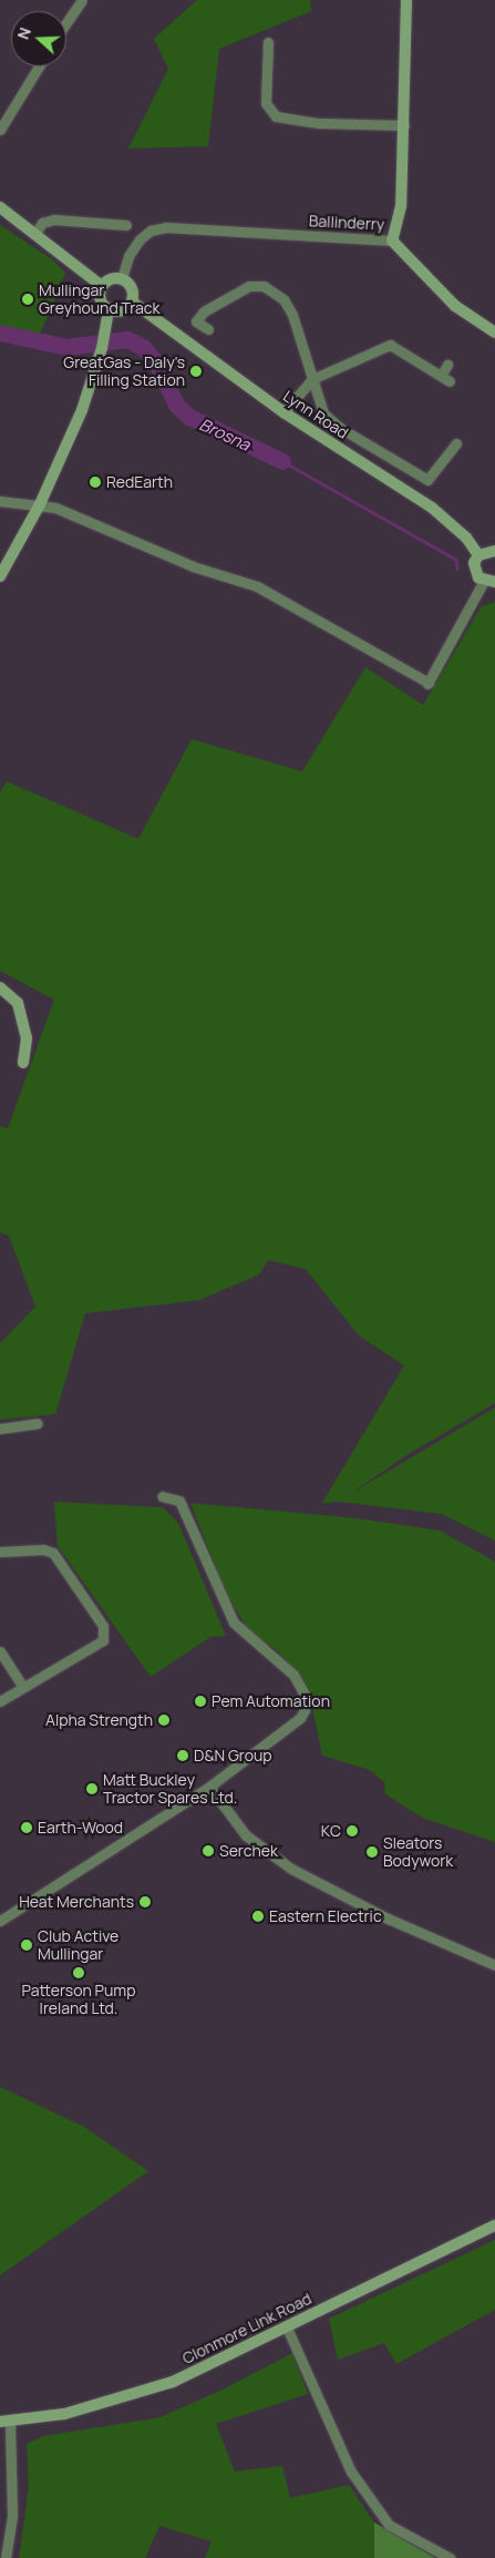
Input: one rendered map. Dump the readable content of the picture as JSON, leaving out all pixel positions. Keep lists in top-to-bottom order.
{
  "streets": {
    "street": ["Ballinderry", "Lynn Road", "Clonmore Link Road"]
  },
  "crossings": [
    ["Ballinderry", "Lynn Road"]
  ],
  "water": ["Brosna"],
  "places": [
    "Mullingar Greyhound Track",
    "GreatGas - Daly's Filling Station",
    "RedEarth",
    "Pem Automation",
    "Alpha Strength",
    "D&N Group",
    "Matt Buckley Tractor Spares Ltd.",
    "Earth-Wood",
    "KC",
    "Serchek",
    "Sleators Bodywork",
    "Heat Merchants",
    "Eastern Electric",
    "Club Active Mullingar",
    "Patterson Pump Ireland Ltd."
  ],
  "north": "left"
}
